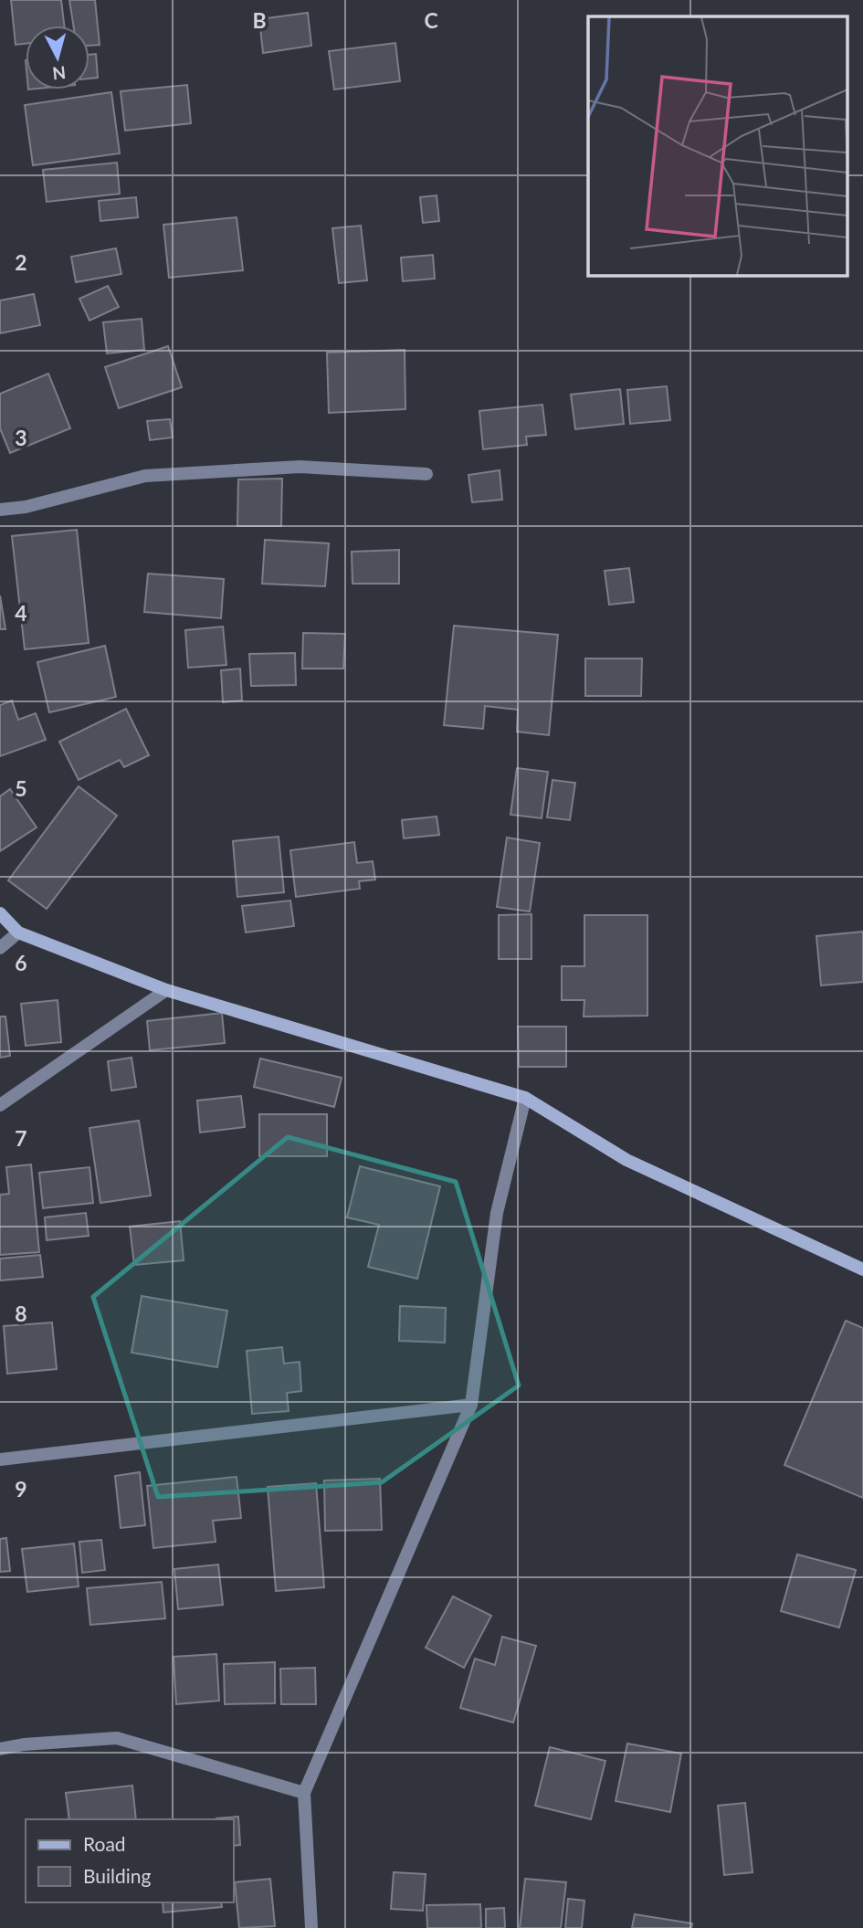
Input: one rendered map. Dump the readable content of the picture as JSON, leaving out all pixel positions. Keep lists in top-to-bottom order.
{
  "legend": ["Road", "Building"],
  "north": "bottom",
  "grid": {
    "columns": ["B", "C"],
    "rows": [
      "2",
      "3",
      "4",
      "5",
      "6",
      "7",
      "8",
      "9"
    ]
  }
}
